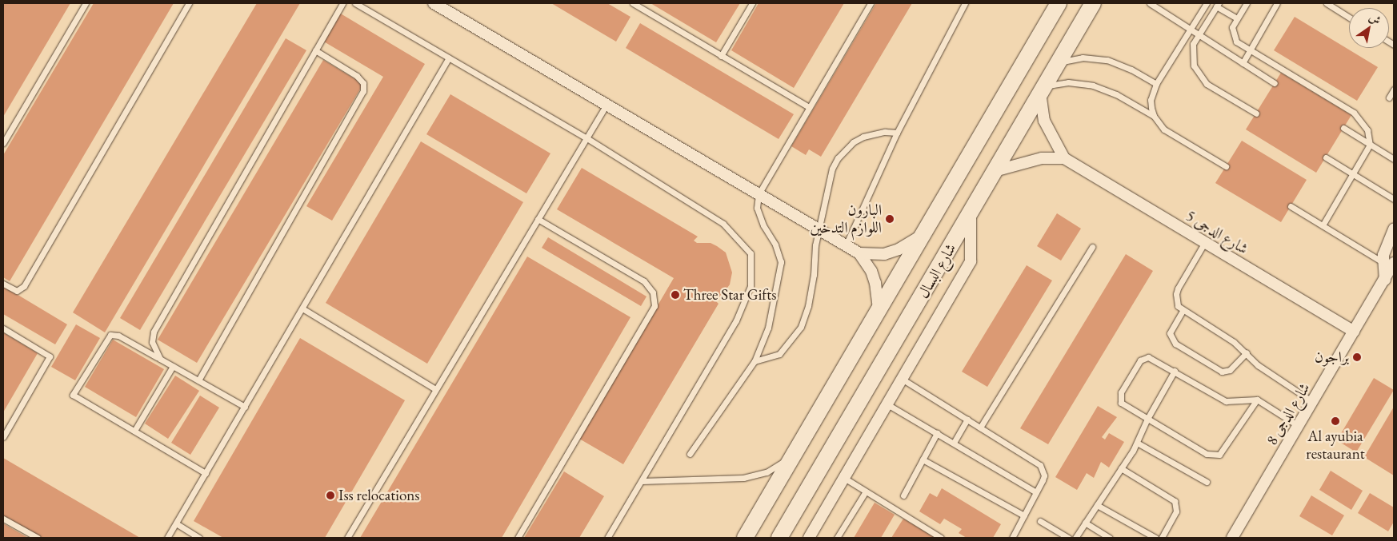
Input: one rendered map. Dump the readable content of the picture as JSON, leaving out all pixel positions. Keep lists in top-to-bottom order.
{
  "streets": {
    "street": ["شارع الدجى 5", "شارع البسال", "شارع الدجى 8"]
  },
  "crossings": [
    ["شارع الدجى 5", "شارع الدجى 8"]
  ],
  "places": [
    "البارون اللوازم التدخين",
    "Three Star Gifts",
    "براجون",
    "Al ayubia restaurant",
    "Iss relocations"
  ],
  "north": "top right"
}
